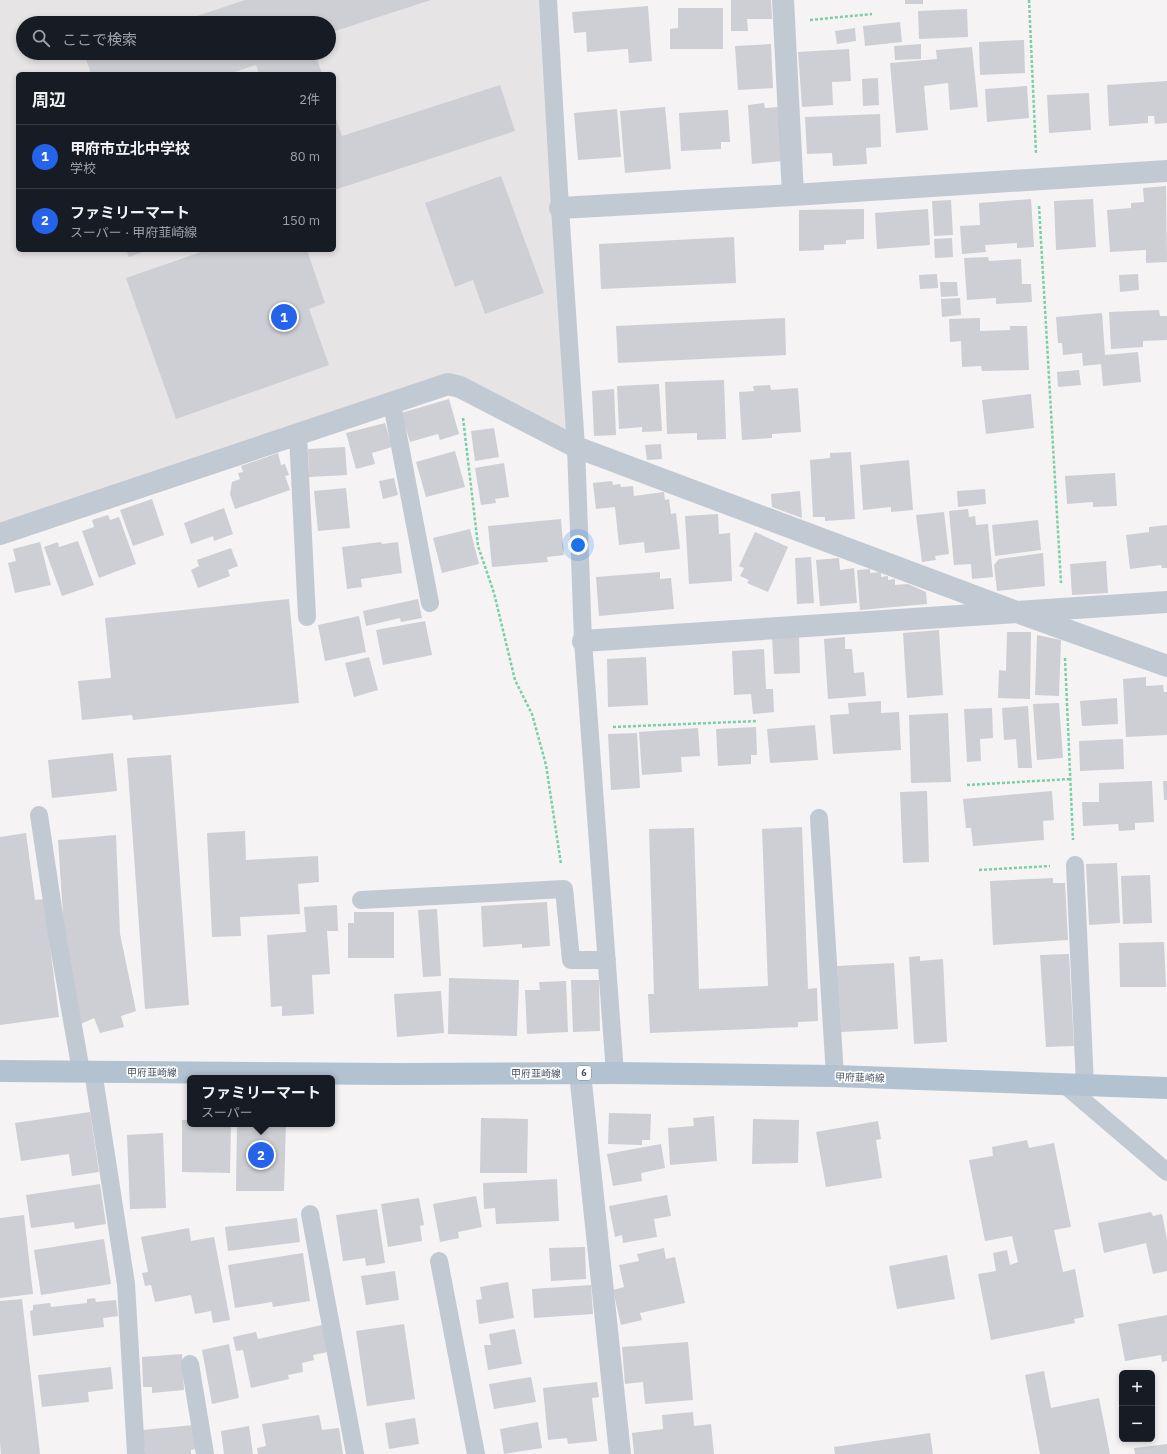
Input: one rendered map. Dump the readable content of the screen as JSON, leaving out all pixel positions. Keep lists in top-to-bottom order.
{
  "streets": {
    "main road": ["甲府韮崎線", "6"]
  },
  "page": {
    "search": "ここで検索",
    "heading": ["周辺", "2件"],
    "list": [
      {
        "mark": "1",
        "name": "甲府市立北中学校",
        "note": "学校",
        "value": "80 m"
      },
      {
        "mark": "2",
        "name": "ファミリーマート",
        "note": "スーパー · 甲府韮崎線",
        "value": "150 m"
      }
    ],
    "pins": ["1", "2"],
    "popup": ["ファミリーマート", "スーパー"],
    "map_buttons": ["+", "−"]
  }
}
